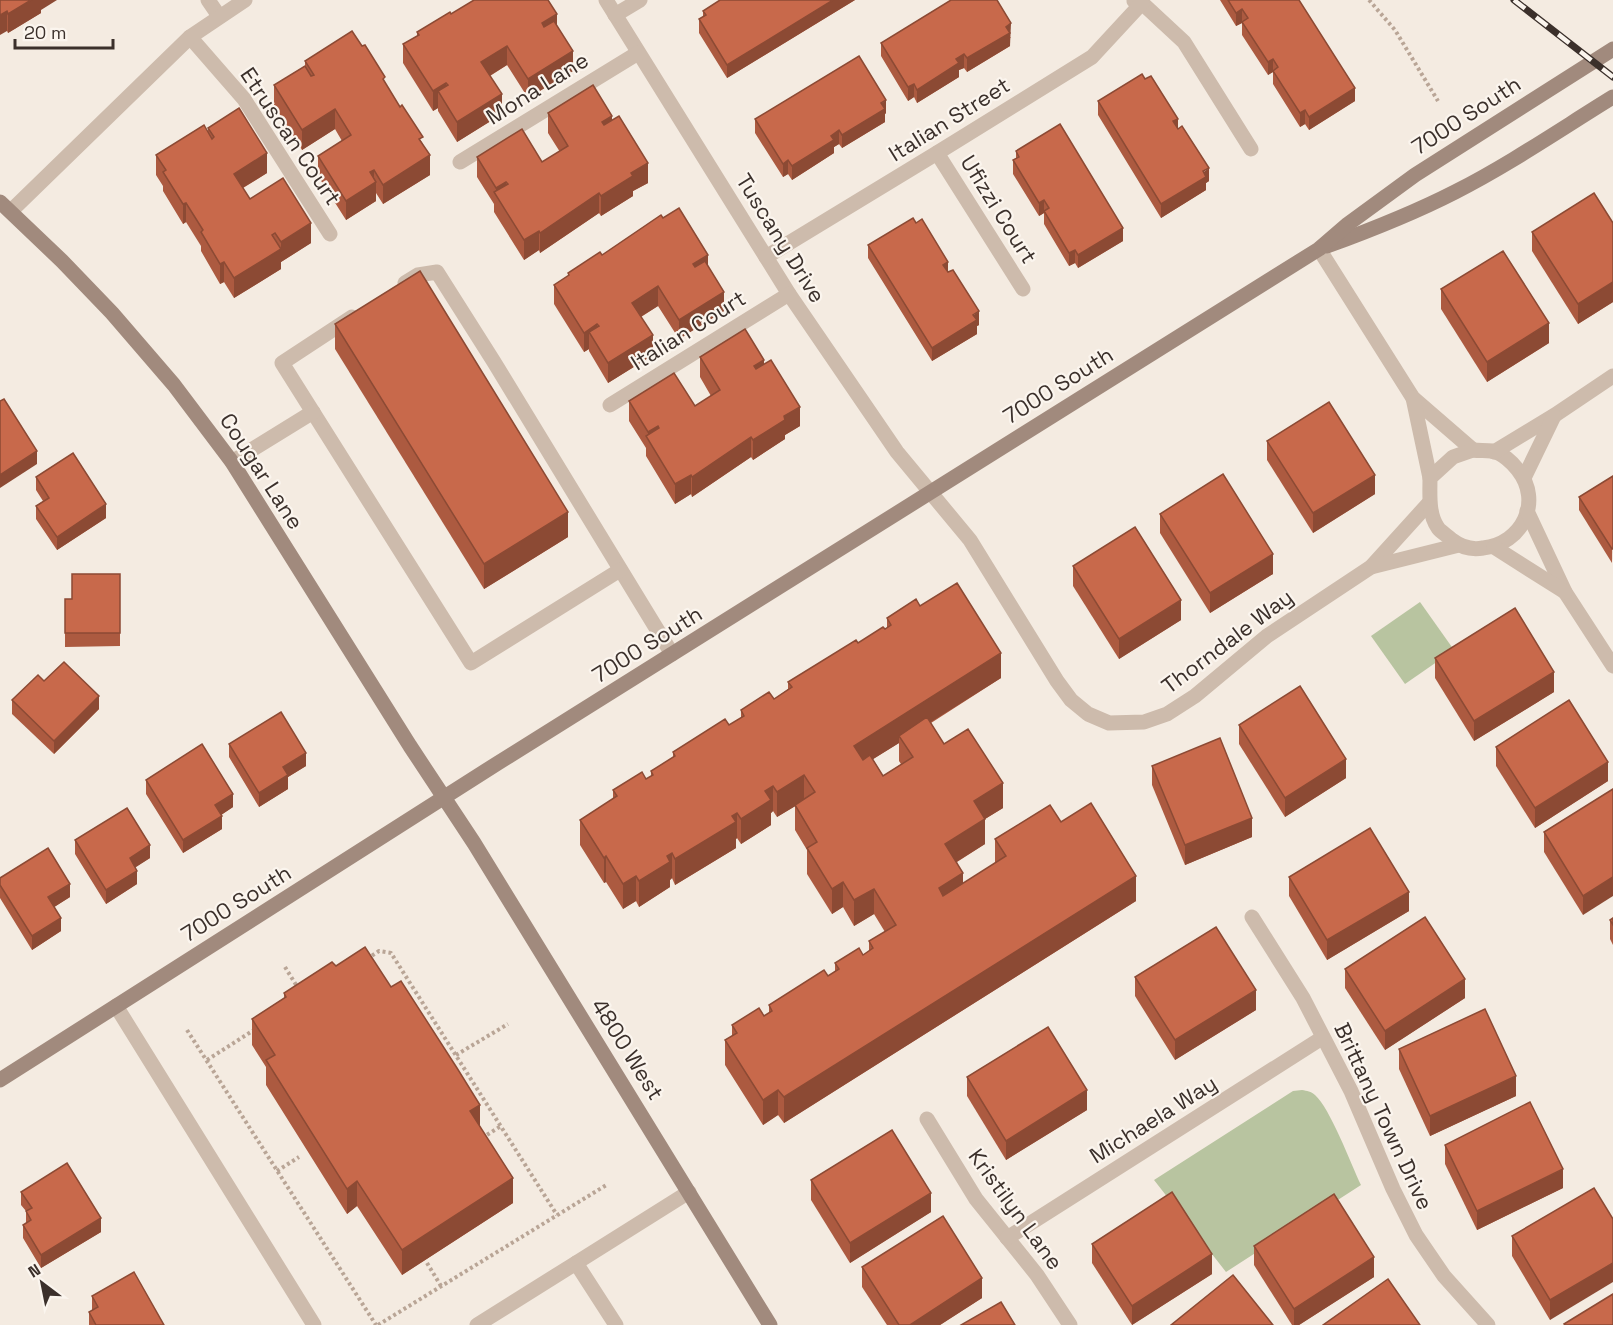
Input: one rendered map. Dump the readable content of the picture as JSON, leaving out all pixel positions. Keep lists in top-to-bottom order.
{
  "streets": {
    "street": [
      "Mona Lane",
      "7000 South",
      "Italian Street",
      "Etruscan Court",
      "Ufizzi Court",
      "Tuscany Drive",
      "Italian Court",
      "Cougar Lane",
      "Thorndale Way",
      "4800 West",
      "Brittany Town Drive",
      "Michaela Way",
      "Kristilyn Lane"
    ]
  },
  "crossings": [
    ["Mona Lane", "Tuscany Drive"],
    ["7000 South", "Tuscany Drive"],
    ["7000 South", "Cougar Lane"],
    ["7000 South", "Thorndale Way"],
    ["7000 South", "4800 West"],
    ["Italian Street", "Ufizzi Court"],
    ["Italian Street", "Tuscany Drive"],
    ["Tuscany Drive", "Italian Court"],
    ["Tuscany Drive", "Thorndale Way"],
    ["Cougar Lane", "4800 West"],
    ["Brittany Town Drive", "Michaela Way"],
    ["Michaela Way", "Kristilyn Lane"]
  ],
  "scale_bar": "20 m",
  "north": "top left"
}
